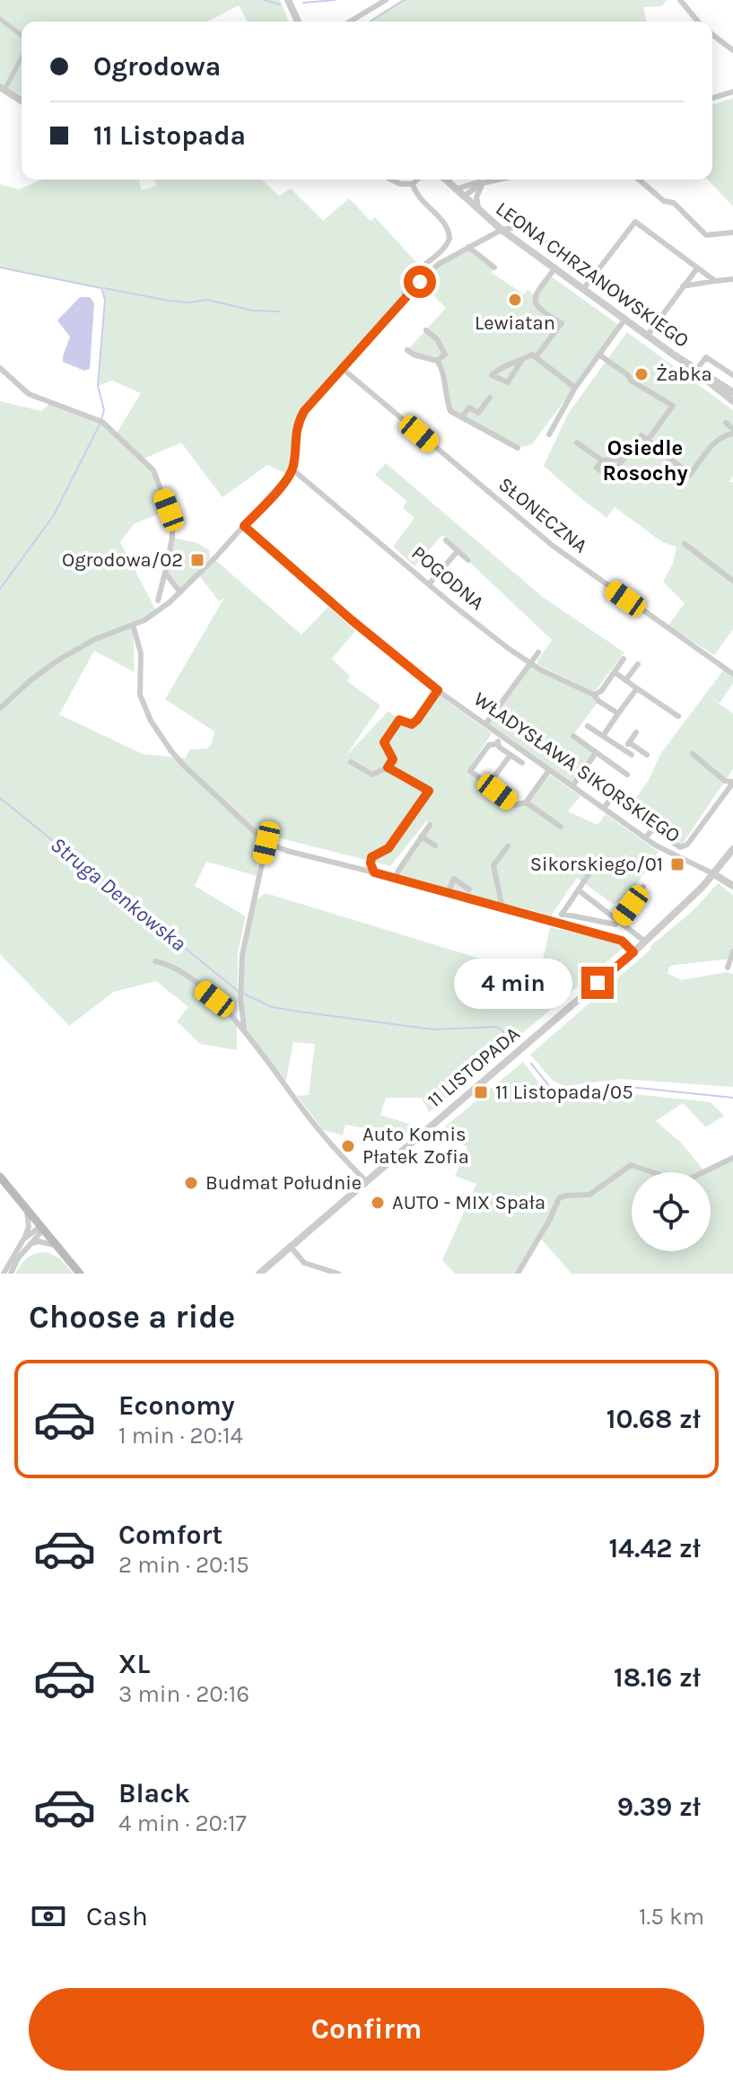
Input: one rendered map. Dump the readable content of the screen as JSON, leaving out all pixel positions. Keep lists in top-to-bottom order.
{
  "streets": {
    "street": [
      "LEONA CHRZANOWSKIEGO",
      "SŁONECZNA",
      "POGODNA",
      "WŁADYSŁAWA SIKORSKIEGO",
      "11 LISTOPADA"
    ]
  },
  "crossings": [
    ["WŁADYSŁAWA SIKORSKIEGO", "11 LISTOPADA"]
  ],
  "districts": ["Osiedle Rosochy"],
  "water": ["Struga Denkowska"],
  "places": {
    "other": [
      "Lewiatan",
      "Żabka",
      "Auto Komis Płatek Zofia",
      "Budmat Południe",
      "AUTO - MIX Spała"
    ],
    "transit": ["Ogrodowa/02", "Sikorskiego/01", "11 Listopada/05"]
  },
  "page": {
    "banner": ["Ogrodowa", "11 Listopada"],
    "bubble": "4 min",
    "heading": "Choose a ride",
    "list": [
      {
        "name": "Economy",
        "note": "1 min · 20:14",
        "value": "10.68 zł"
      },
      {
        "name": "Comfort",
        "note": "2 min · 20:15",
        "value": "14.42 zł"
      },
      {
        "name": "XL",
        "note": "3 min · 20:16",
        "value": "18.16 zł"
      },
      {
        "name": "Black",
        "note": "4 min · 20:17",
        "value": "9.39 zł"
      }
    ],
    "pay": ["Cash", "1.5 km"],
    "buttons": "Confirm"
  }
}
